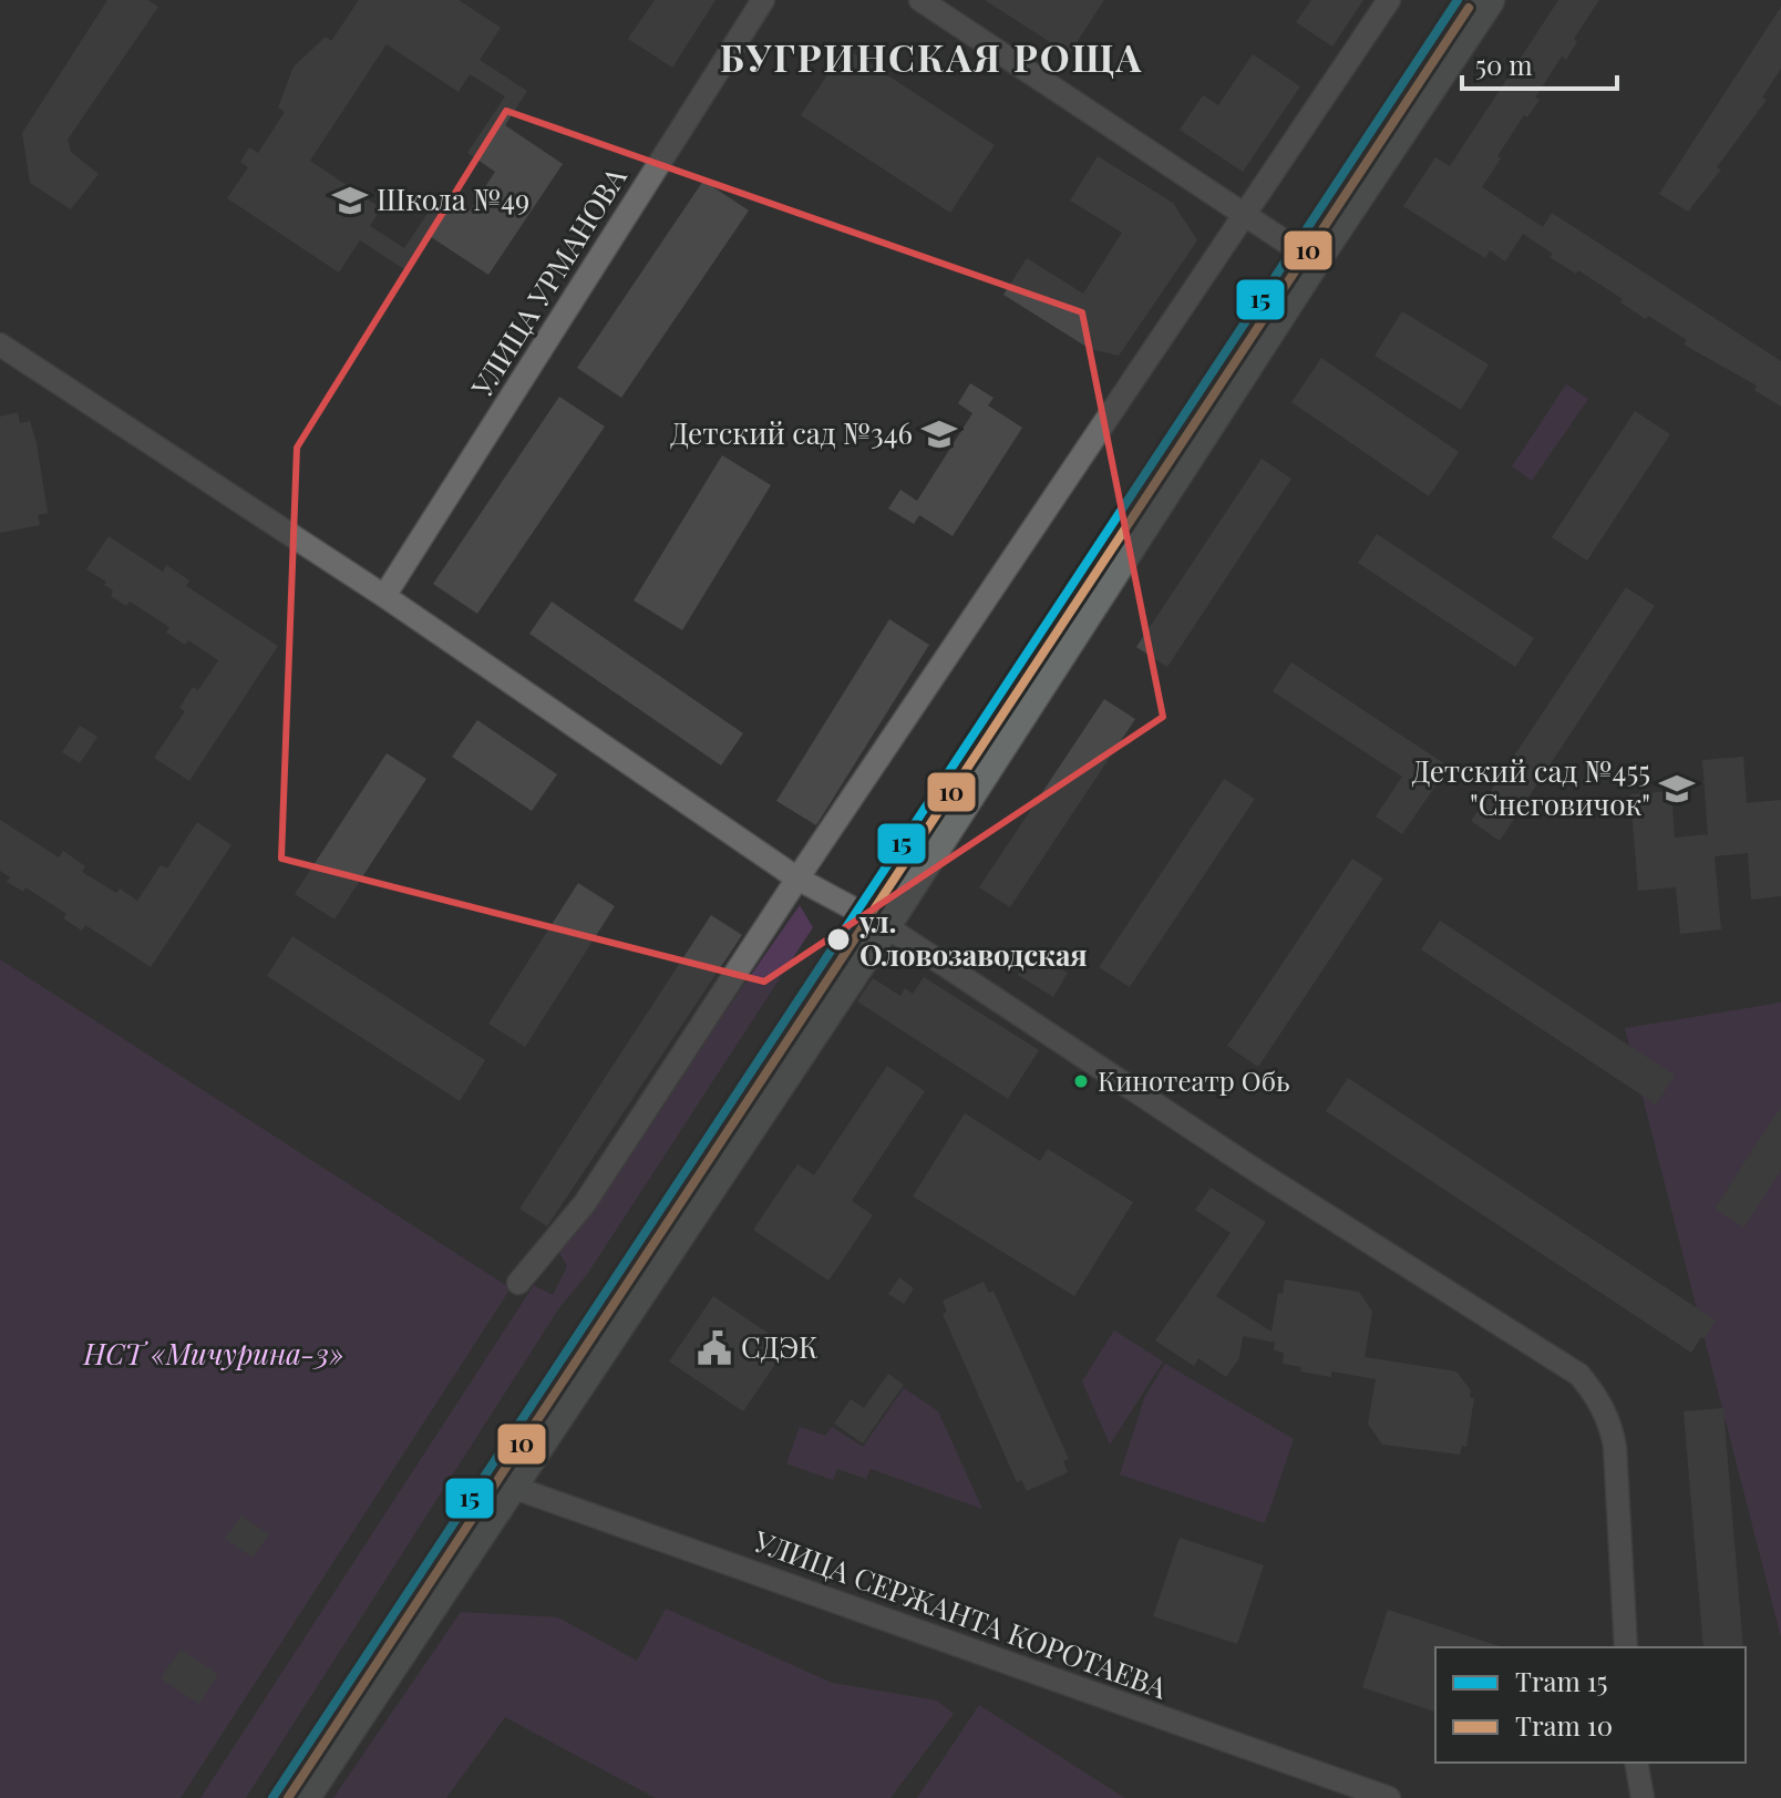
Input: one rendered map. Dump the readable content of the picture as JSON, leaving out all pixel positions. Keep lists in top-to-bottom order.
{
  "streets": {
    "street": ["УЛИЦА УРМАНОВА", "УЛИЦА СЕРЖАНТА КОРОТАЕВА"]
  },
  "districts": ["БУГРИНСКАЯ РОЩА"],
  "parks": ["НСТ «Мичурина-3»"],
  "places": {
    "school or university": ["Школа №49", "Детский сад №346", "Детский сад №455 \"Снеговичок\""],
    "other": ["ул. Оловозаводская", "Кинотеатр Обь"],
    "public building": ["СДЭК"]
  },
  "lines": ["tram line 15", "tram line 10"],
  "legend": ["Tram 15", "Tram 10"],
  "scale_bar": "50 m"
}
